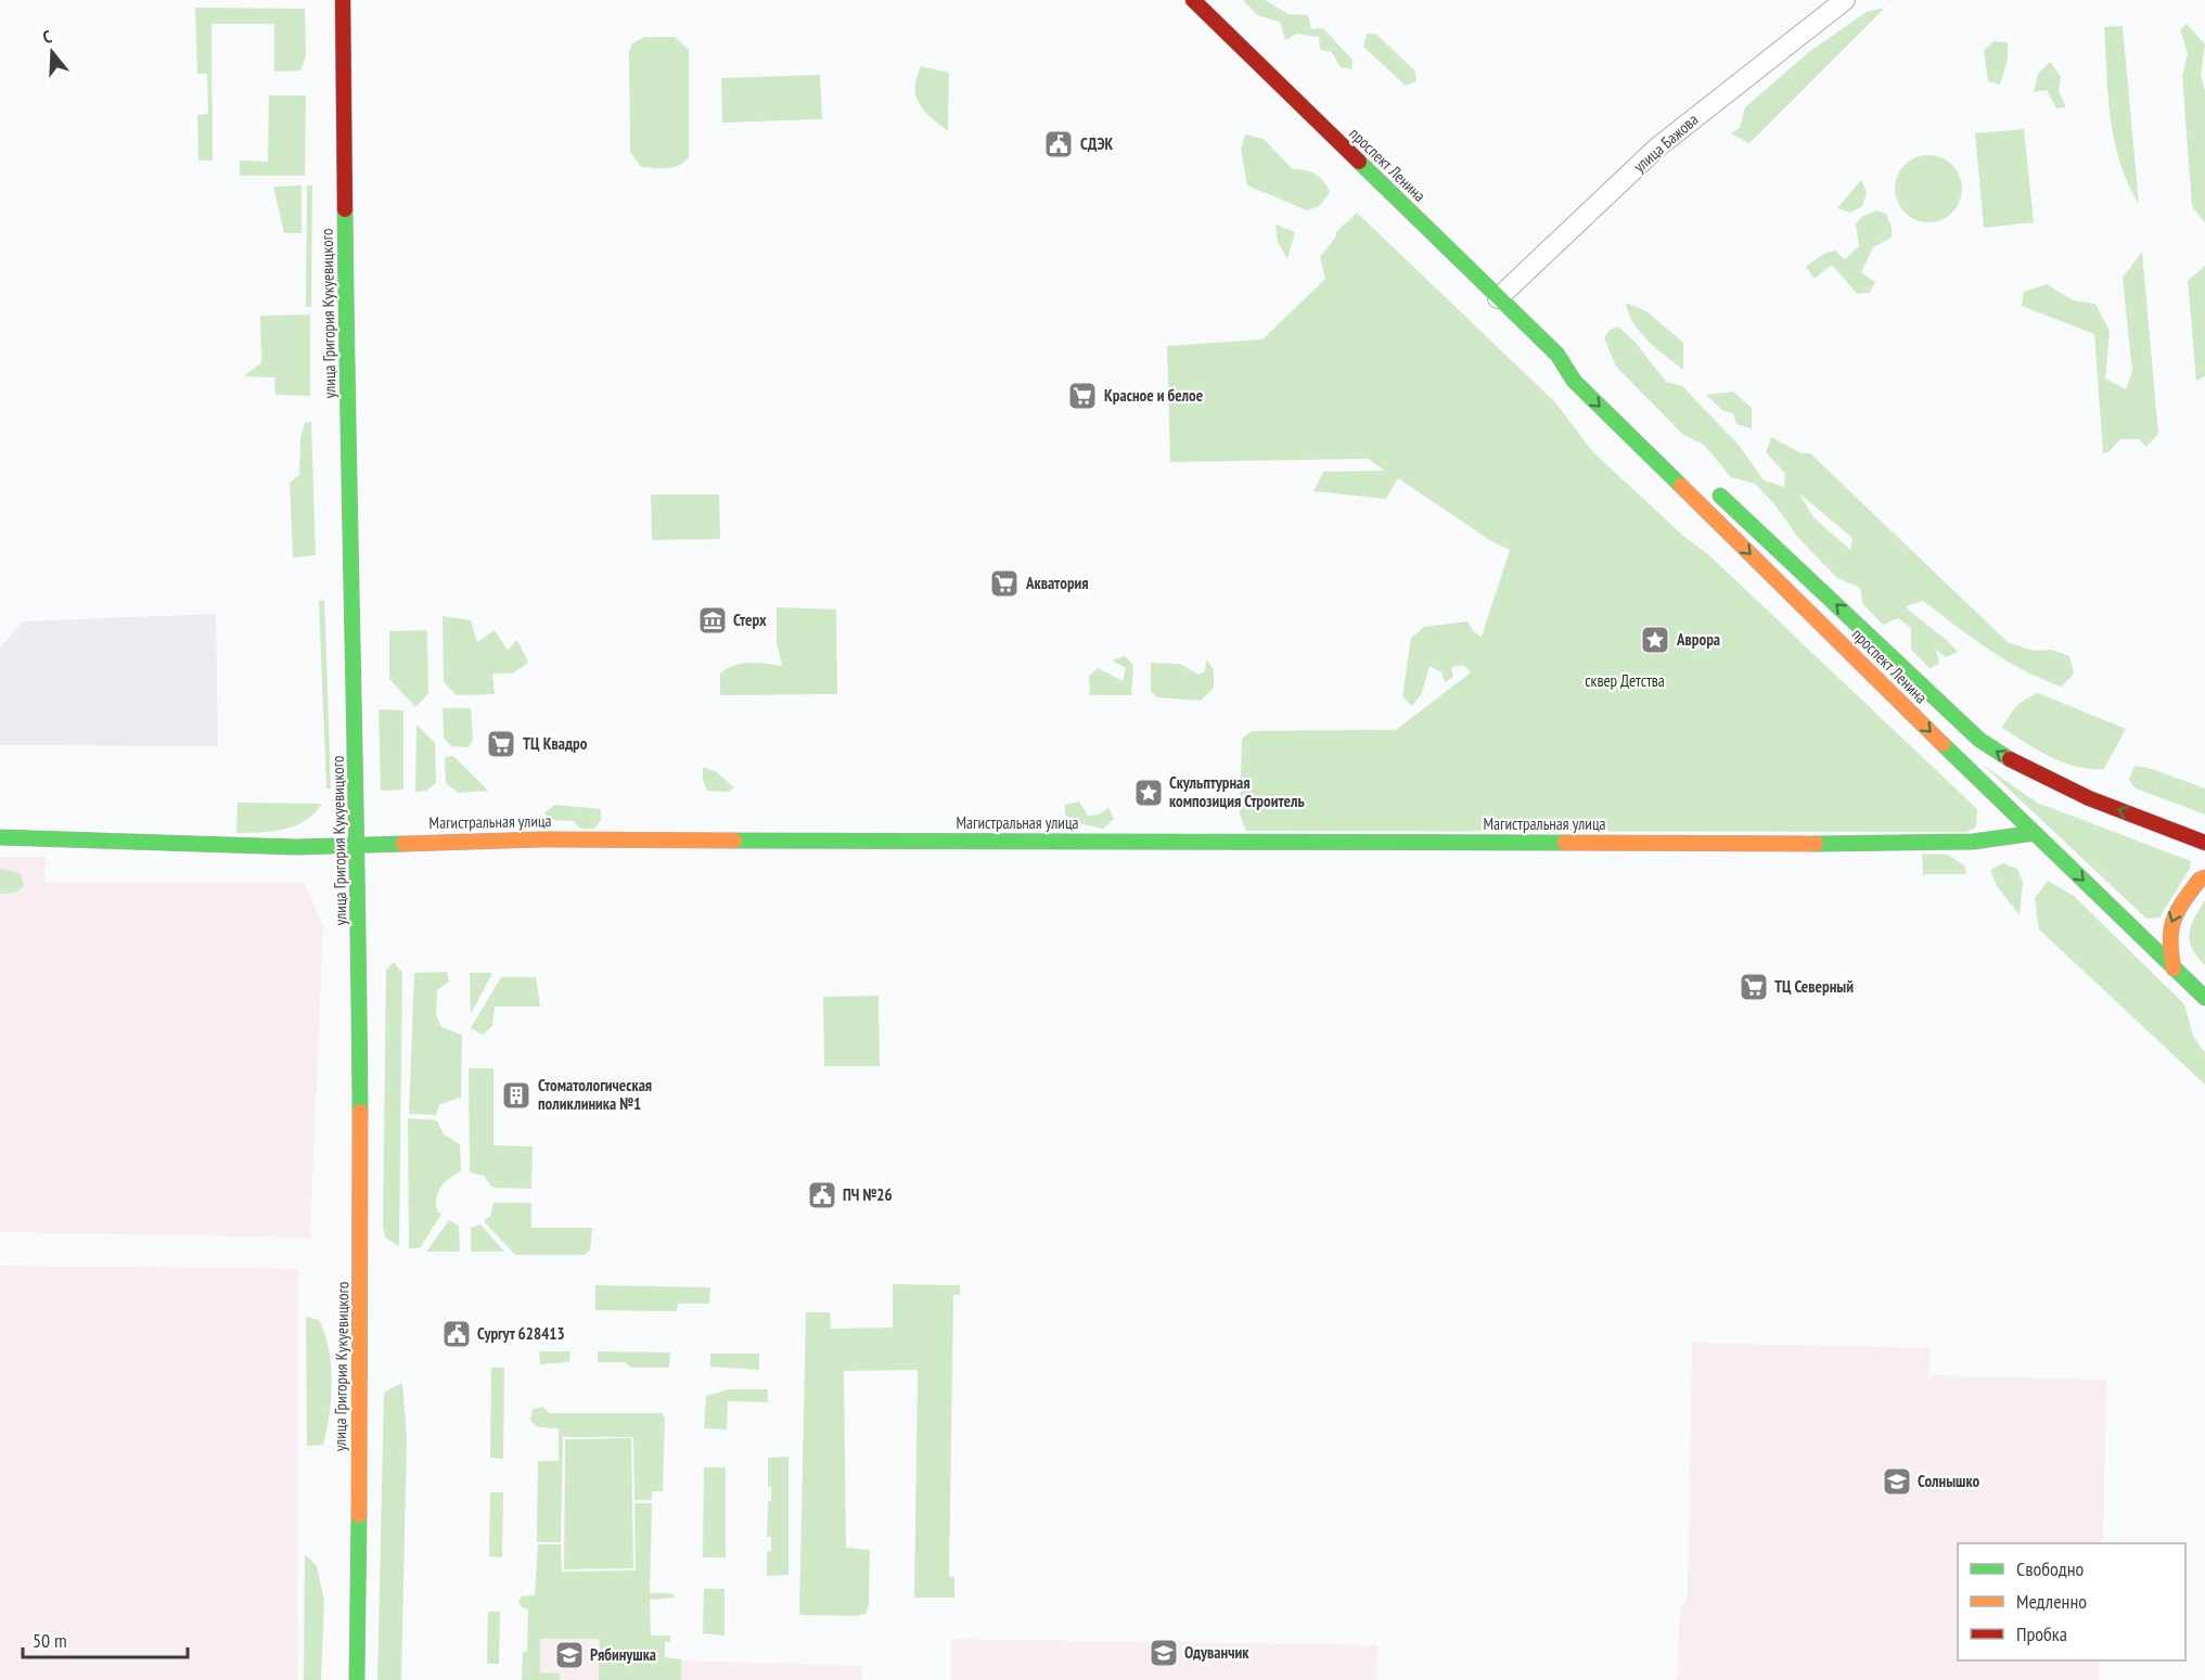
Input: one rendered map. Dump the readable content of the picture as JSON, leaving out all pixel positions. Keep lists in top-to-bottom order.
{
  "streets": {
    "main road": ["проспект Ленина", "улица Григория Кукуевицкого", "Магистральная улица"],
    "street": ["улица Бажова"]
  },
  "crossings": [
    ["улица Бажова", "проспект Ленина"],
    ["проспект Ленина", "Магистральная улица"],
    ["улица Григория Кукуевицкого", "Магистральная улица"]
  ],
  "parks": ["сквер Детства"],
  "places": {
    "public building": ["СДЭК", "ПЧ №26", "Сургут 628413"],
    "supermarket": [
      "Красное и белое",
      "Акватория",
      "ТЦ Квадро",
      "ТЦ Северный"
    ],
    "museum": ["Стерх"],
    "place": ["Аврора", "Скульптурная композиция Строитель"],
    "building": ["Стоматологическая поликлиника №1"],
    "school or university": ["Солнышко", "Одуванчик", "Рябинушка"]
  },
  "legend": ["Свободно", "Медленно", "Пробка"],
  "scale_bar": "50 m",
  "north": "top"
}
